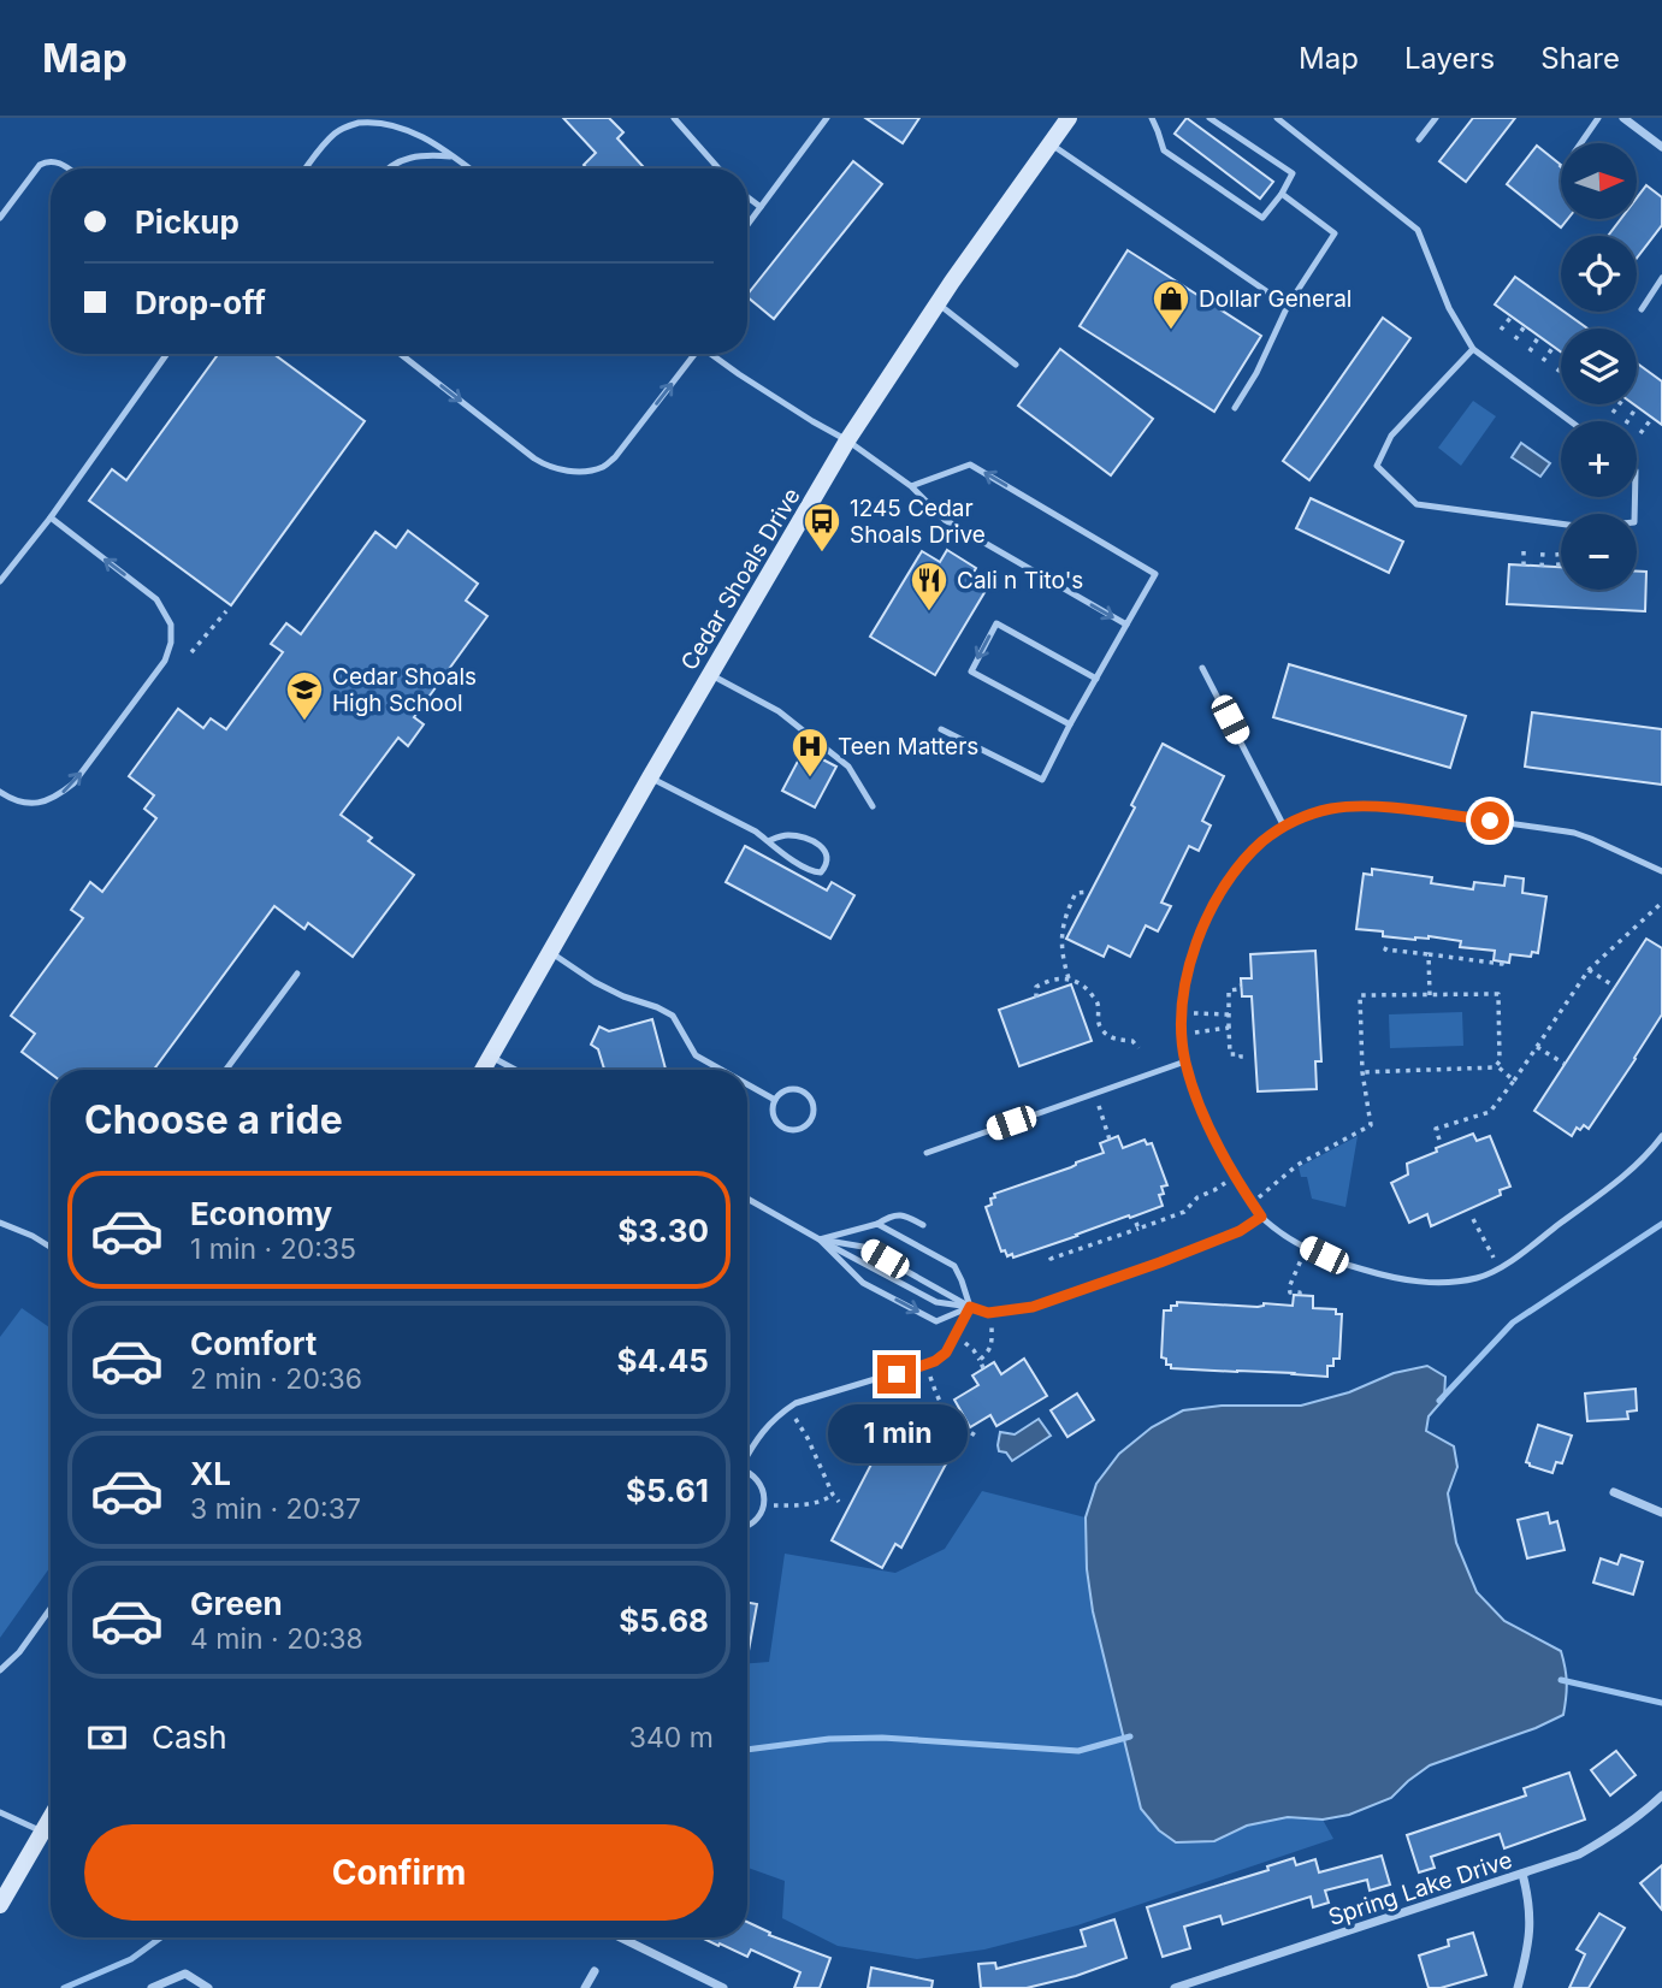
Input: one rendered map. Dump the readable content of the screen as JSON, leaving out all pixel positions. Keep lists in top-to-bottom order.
{
  "streets": {
    "street": ["Cedar Shoals Drive", "Spring Lake Drive"]
  },
  "places": {
    "shop": ["Dollar General"],
    "bus stop": ["1245 Cedar Shoals Drive"],
    "restaurant": ["Cali n Tito's"],
    "school or university": ["Cedar Shoals High School"],
    "hospital": ["Teen Matters"]
  },
  "north": "right",
  "page": {
    "header": "Map",
    "nav": ["Map", "Layers", "Share"],
    "map_buttons": ["+", "−"],
    "banner": ["Pickup", "Drop-off"],
    "heading": "Choose a ride",
    "list": [
      {
        "name": "Economy",
        "note": "1 min · 20:35",
        "value": "$3.30"
      },
      {
        "name": "Comfort",
        "note": "2 min · 20:36",
        "value": "$4.45"
      },
      {
        "name": "XL",
        "note": "3 min · 20:37",
        "value": "$5.61"
      },
      {
        "name": "Green",
        "note": "4 min · 20:38",
        "value": "$5.68"
      }
    ],
    "bubble": "1 min",
    "pay": ["Cash", "340 m"],
    "buttons": "Confirm"
  }
}
